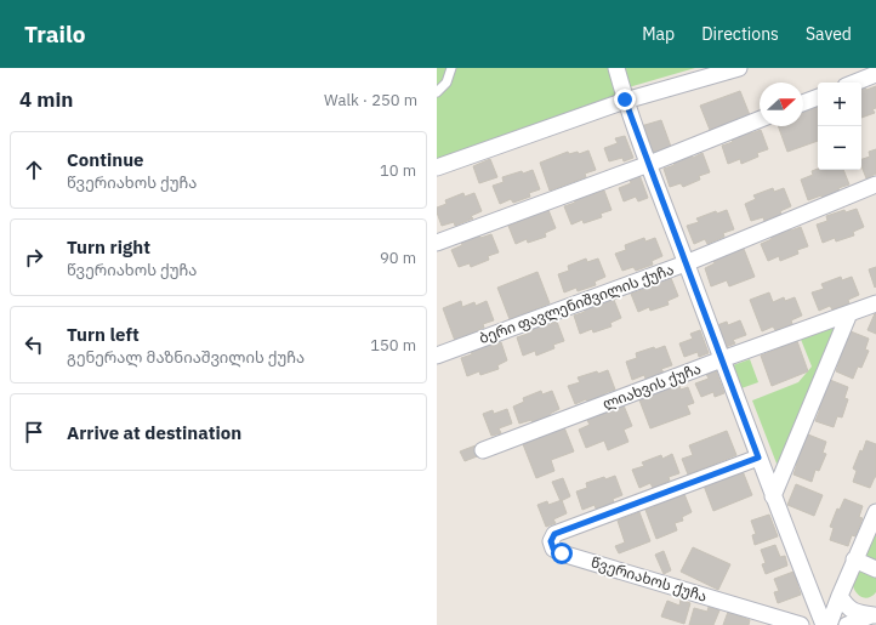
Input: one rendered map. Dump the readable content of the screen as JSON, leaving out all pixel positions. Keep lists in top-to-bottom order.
{
  "streets": {
    "street": ["ბერი ფავლენიშვილის ქუჩა", "ლიახვის ქუჩა", "წვერიახოს ქუჩა"]
  },
  "north": "right",
  "page": {
    "header": "Trailo",
    "nav": ["Map", "Directions", "Saved"],
    "heading": ["4 min", "Walk · 250 m"],
    "map_buttons": ["+", "−"],
    "list": [
      ["Continue", "წვერიახოს ქუჩა", "10 m"],
      ["Turn right", "წვერიახოს ქუჩა", "90 m"],
      ["Turn left", "გენერალ მაზნიაშვილის ქუჩა", "150 m"],
      "Arrive at destination"
    ]
  }
}
